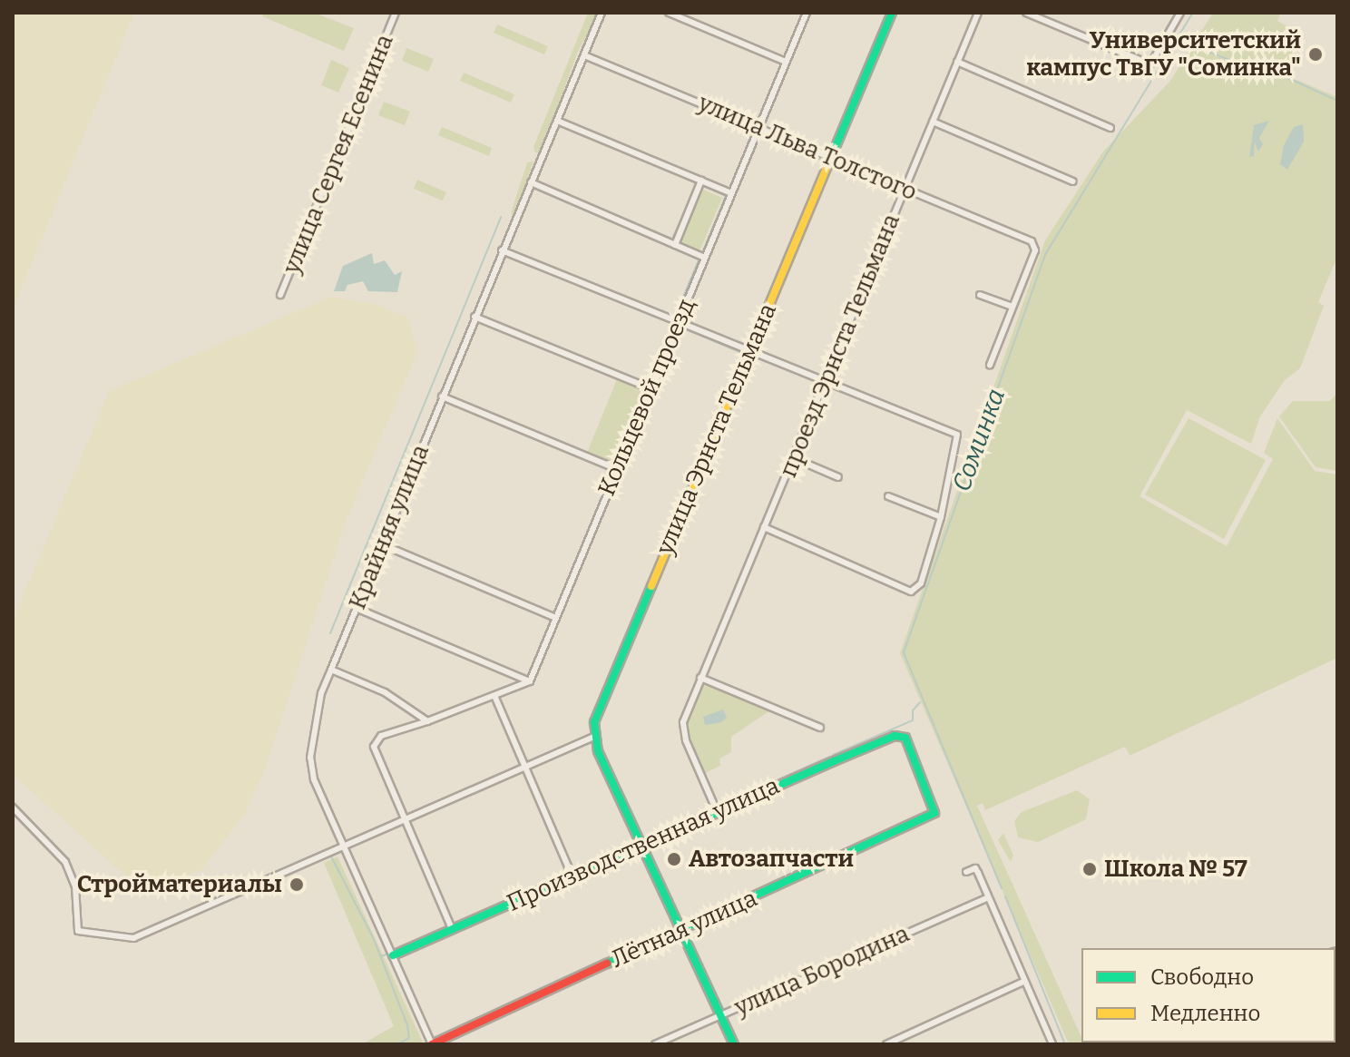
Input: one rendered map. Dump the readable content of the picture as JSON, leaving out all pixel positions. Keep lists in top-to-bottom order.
{
  "streets": {
    "street": [
      "улица Льва Толстого",
      "улица Сергея Есенина",
      "проезд Эрнста Тельмана",
      "Кольцевой проезд",
      "улица Эрнста Тельмана",
      "Крайняя улица",
      "Производственная улица",
      "Лётная улица",
      "улица Бородина"
    ]
  },
  "crossings": [
    ["улица Льва Толстого", "проезд Эрнста Тельмана"],
    ["улица Льва Толстого", "Кольцевой проезд"],
    ["улица Льва Толстого", "улица Эрнста Тельмана"],
    ["улица Льва Толстого", "Крайняя улица"],
    ["проезд Эрнста Тельмана", "Производственная улица"],
    ["Крайняя улица", "Производственная улица"],
    ["Крайняя улица", "Лётная улица"],
    ["Производственная улица", "Лётная улица"]
  ],
  "water": ["Соминка"],
  "places": [
    "Университетский кампус ТвГУ \"Соминка\"",
    "Автозапчасти",
    "Школа № 57",
    "Стройматериалы"
  ],
  "legend": ["Свободно", "Медленно"]
}
